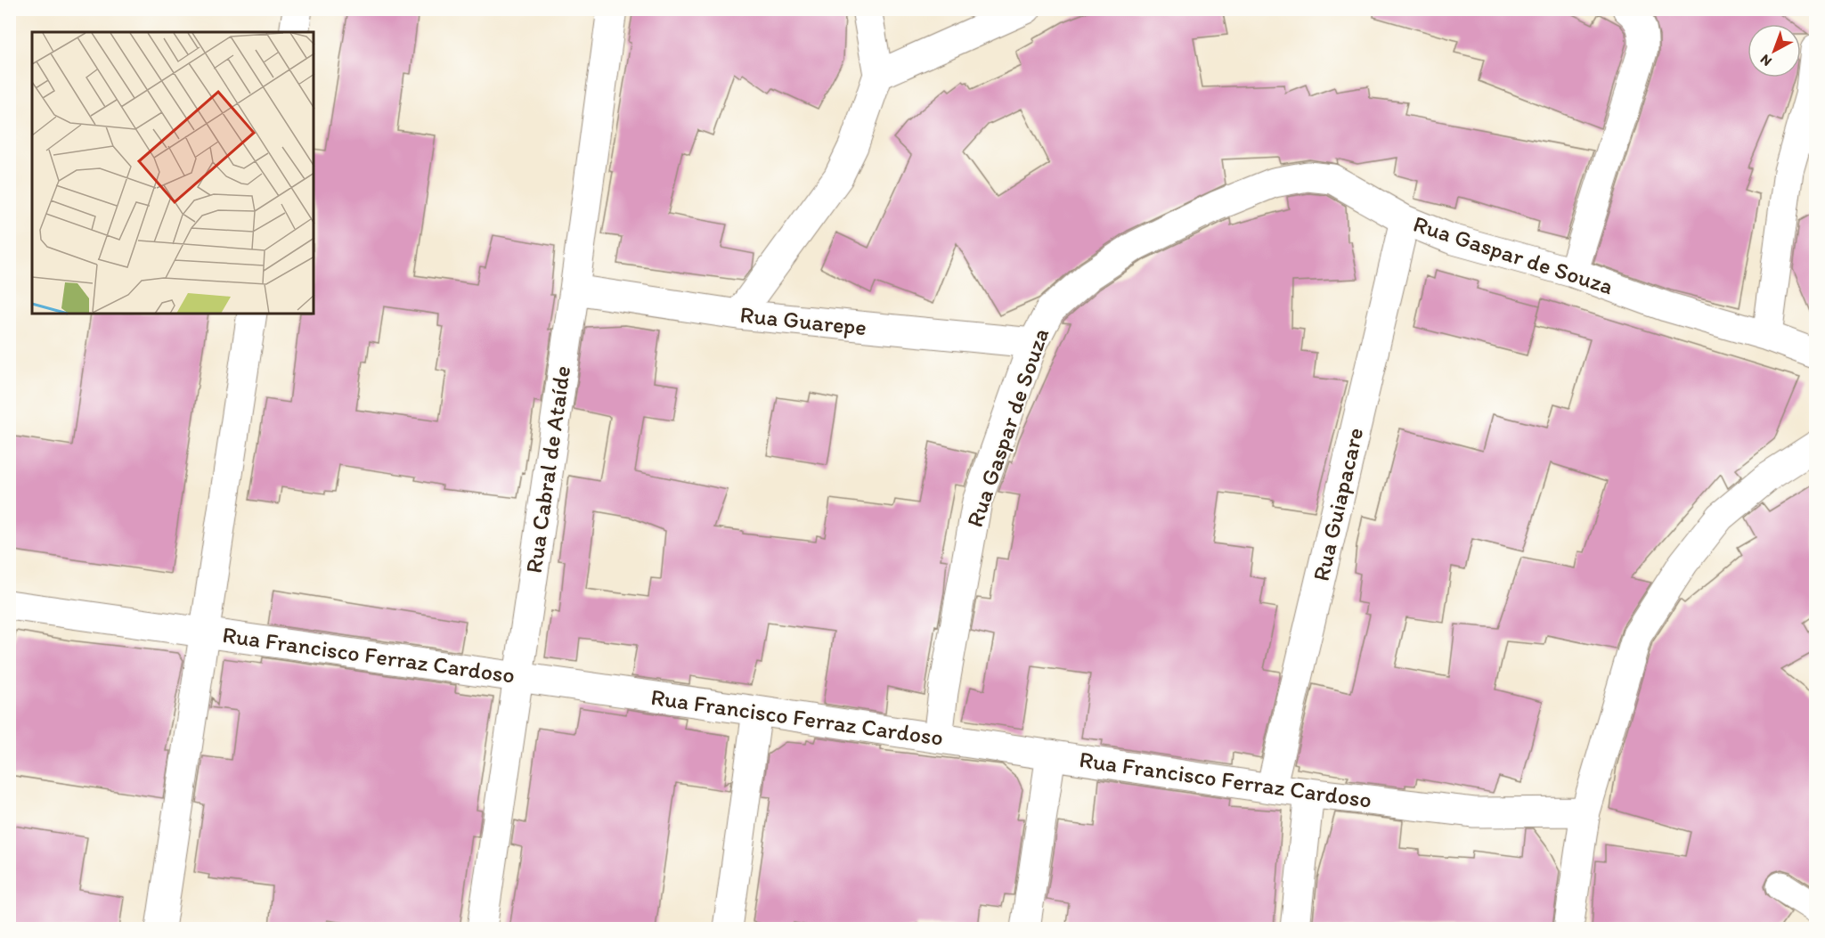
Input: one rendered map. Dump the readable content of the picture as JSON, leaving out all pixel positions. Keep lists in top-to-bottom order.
{
  "streets": {
    "street": [
      "Rua Gaspar de Souza",
      "Rua Guarepe",
      "Rua Cabral de Ataíde",
      "Rua Guiapacare",
      "Rua Francisco Ferraz Cardoso"
    ]
  },
  "crossings": [
    ["Rua Gaspar de Souza", "Rua Guarepe"],
    ["Rua Gaspar de Souza", "Rua Guiapacare"],
    ["Rua Gaspar de Souza", "Rua Francisco Ferraz Cardoso"],
    ["Rua Guarepe", "Rua Cabral de Ataíde"],
    ["Rua Cabral de Ataíde", "Rua Francisco Ferraz Cardoso"],
    ["Rua Guiapacare", "Rua Francisco Ferraz Cardoso"]
  ],
  "north": "bottom left"
}
